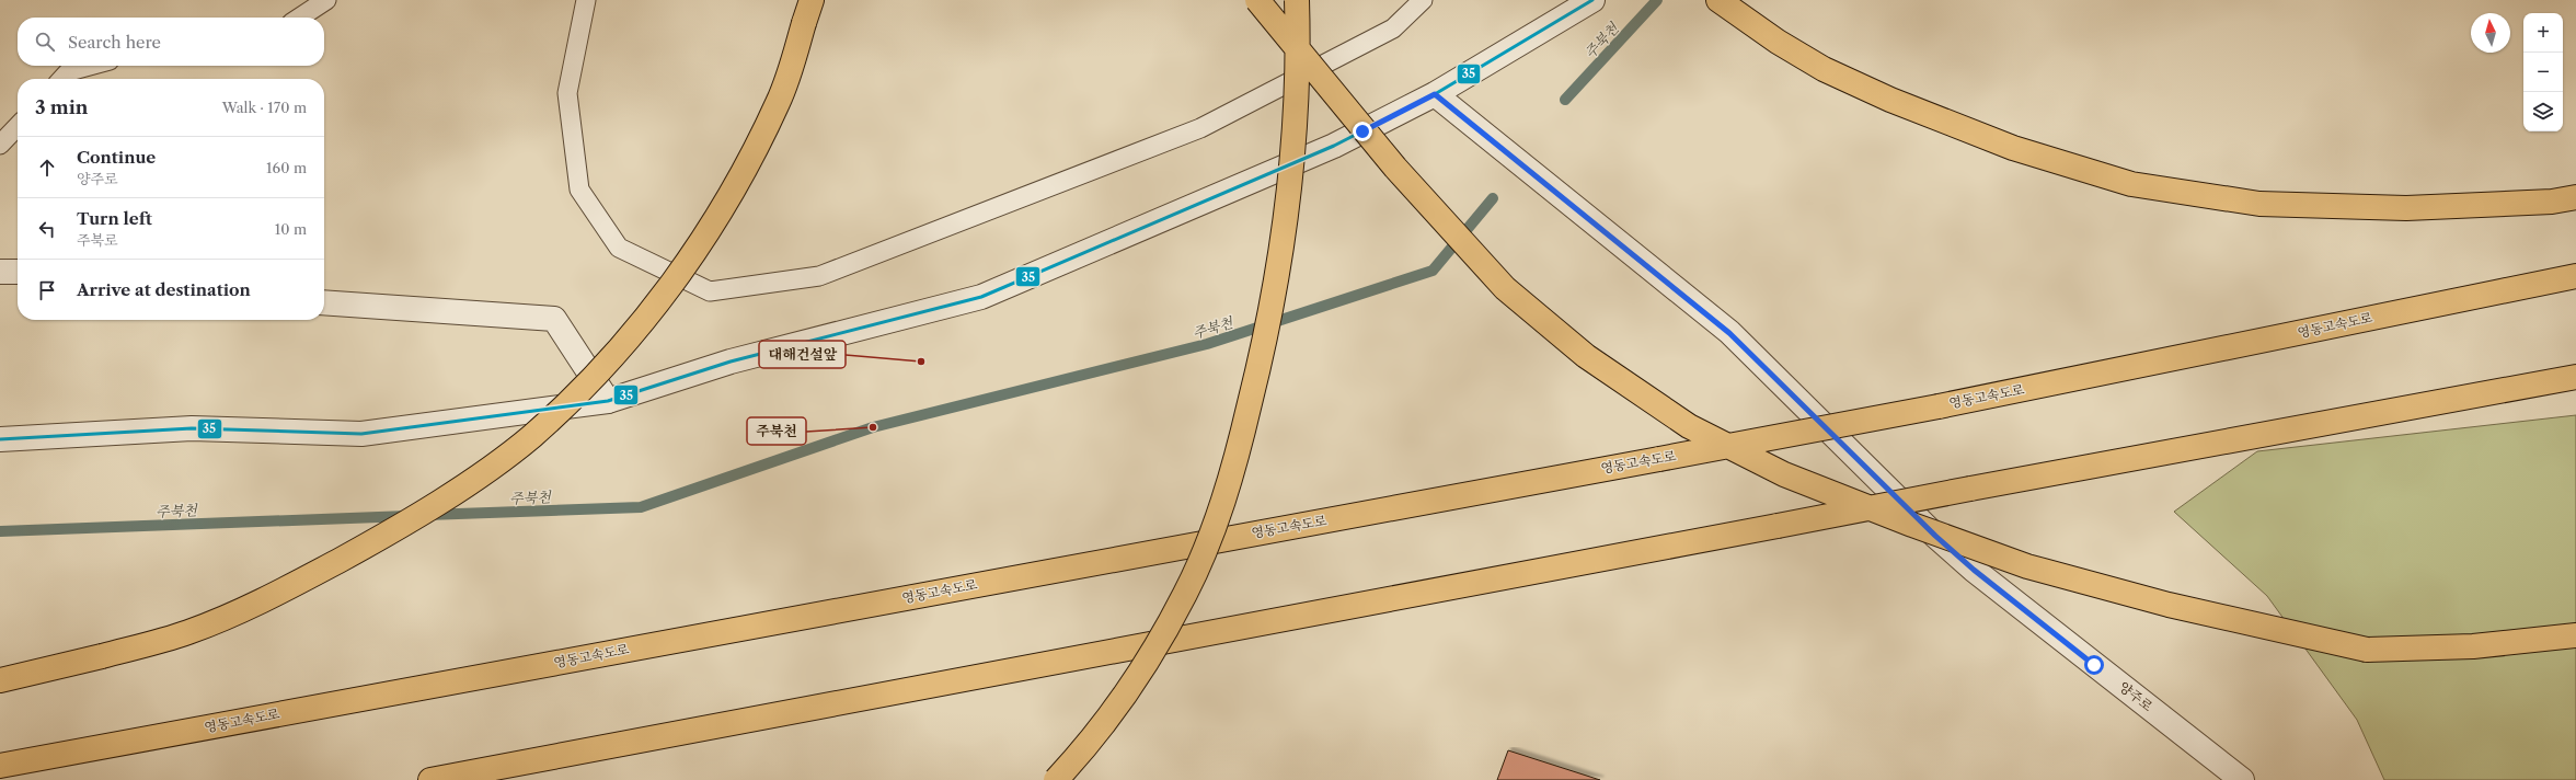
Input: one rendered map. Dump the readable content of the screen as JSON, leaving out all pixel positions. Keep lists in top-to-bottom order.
{
  "streets": {
    "highway": ["영동고속도로"],
    "street": ["양주로"]
  },
  "water": ["주북천"],
  "places": ["대해건설앞", "주북천"],
  "lines": ["transit line 35"],
  "north": "top",
  "page": {
    "map_buttons": ["+", "−"],
    "search": "Search here",
    "heading": ["3 min", "Walk · 170 m"],
    "list": [
      ["Continue", "양주로", "160 m"],
      ["Turn left", "주북로", "10 m"],
      "Arrive at destination"
    ]
  }
}
